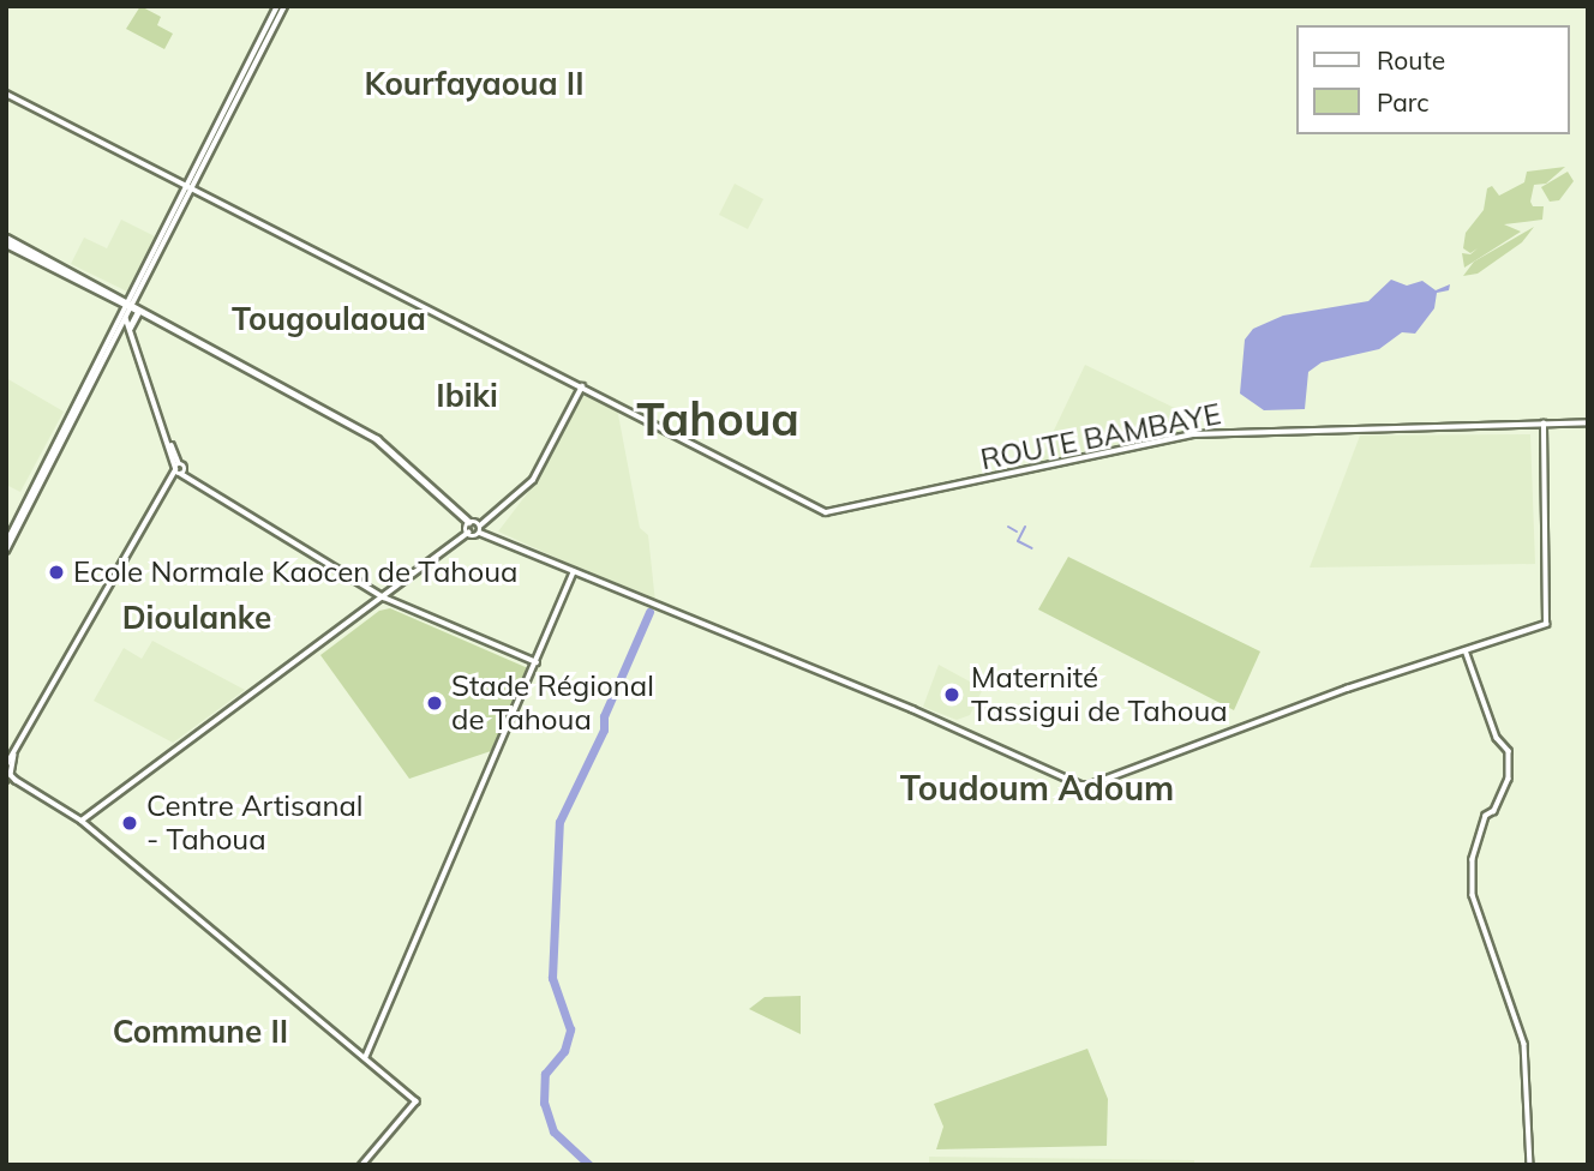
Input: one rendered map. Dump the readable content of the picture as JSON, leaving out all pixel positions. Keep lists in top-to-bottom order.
{
  "streets": {
    "street": ["ROUTE BAMBAYE"]
  },
  "districts": [
    "Kourfayaoua II",
    "Tougoulaoua",
    "Ibiki",
    "Tahoua",
    "Dioulanke",
    "Toudoum Adoum",
    "Commune II"
  ],
  "places": [
    "Ecole Normale Kaocen de Tahoua",
    "Maternité Tassigui de Tahoua",
    "Stade Régional de Tahoua",
    "Centre Artisanal - Tahoua"
  ],
  "legend": ["Route", "Parc"]
}
